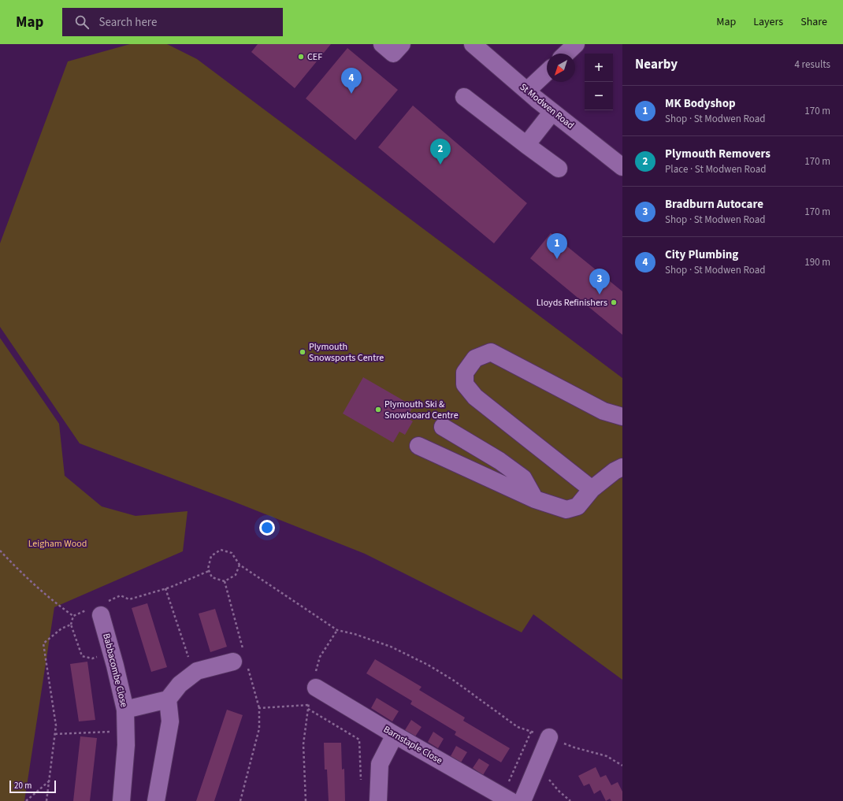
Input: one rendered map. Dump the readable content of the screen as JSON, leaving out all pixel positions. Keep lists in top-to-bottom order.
{
  "streets": {
    "street": ["St Modwen Road", "Babbacombe Close", "Barnstaple Close"]
  },
  "parks": ["Leigham Wood"],
  "places": [
    "CEF",
    "Lloyds Refinishers",
    "Plymouth Snowsports Centre",
    "Plymouth Ski & Snowboard Centre"
  ],
  "scale_bar": "20 m",
  "north": "bottom left",
  "page": {
    "header": "Map",
    "search": "Search here",
    "nav": ["Map", "Layers", "Share"],
    "heading": ["Nearby", "4 results"],
    "map_buttons": ["+", "−"],
    "pins": [
      "4",
      "2",
      "1",
      "3"
    ],
    "list": [
      {
        "mark": "1",
        "name": "MK Bodyshop",
        "note": "Shop · St Modwen Road",
        "value": "170 m"
      },
      {
        "mark": "2",
        "name": "Plymouth Removers",
        "note": "Place · St Modwen Road",
        "value": "170 m"
      },
      {
        "mark": "3",
        "name": "Bradburn Autocare",
        "note": "Shop · St Modwen Road",
        "value": "170 m"
      },
      {
        "mark": "4",
        "name": "City Plumbing",
        "note": "Shop · St Modwen Road",
        "value": "190 m"
      }
    ],
    "scale": "20 m"
  }
}
